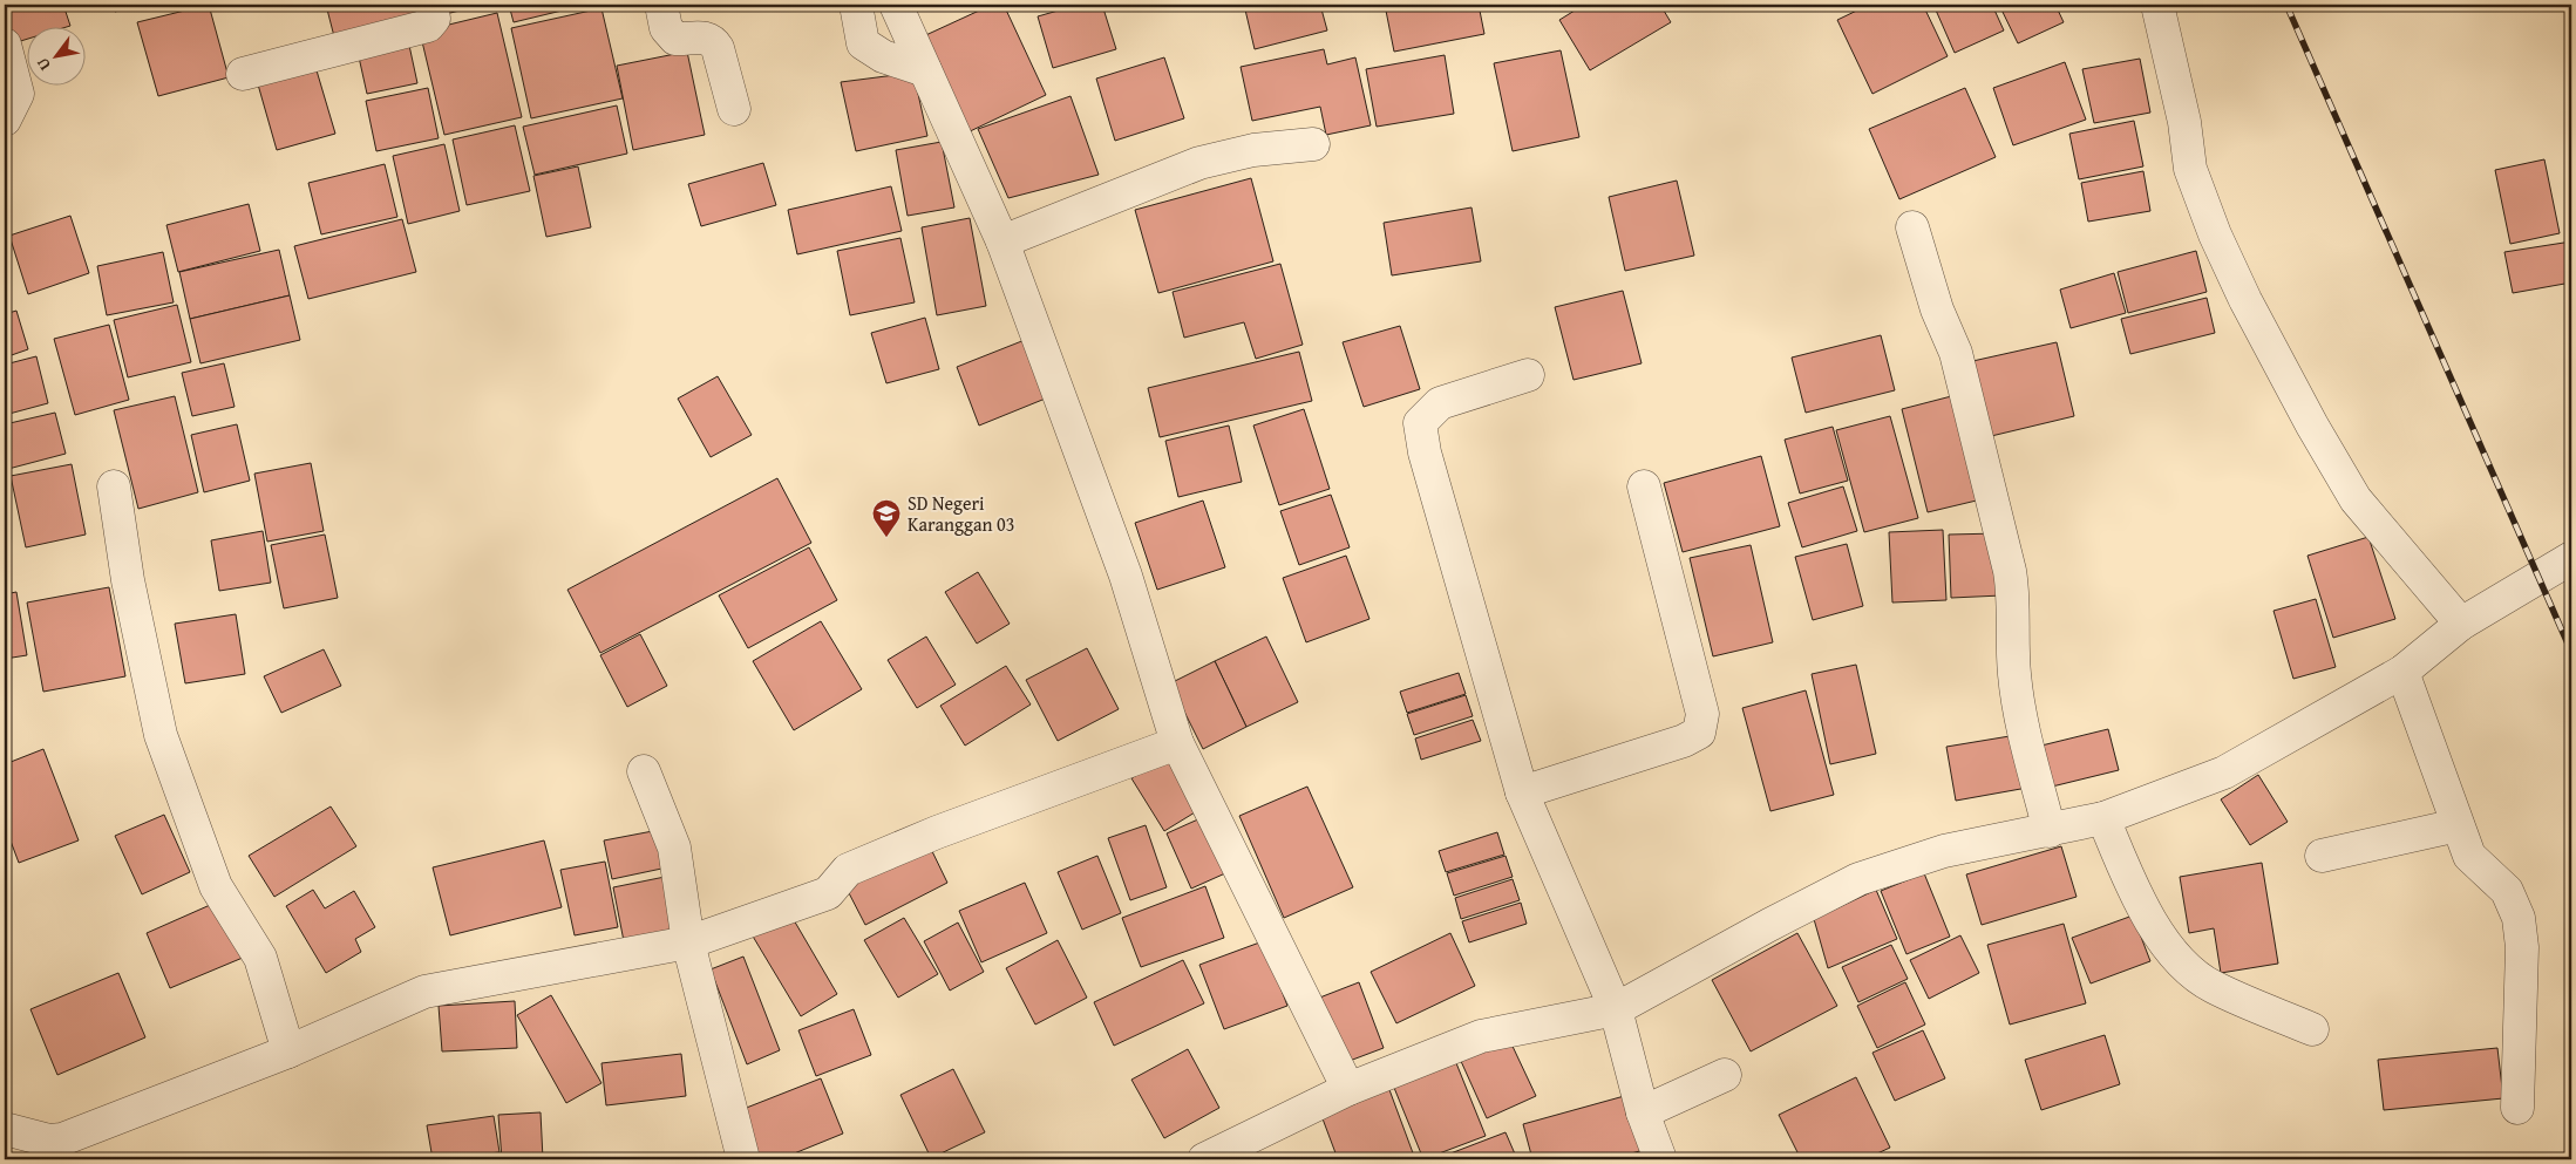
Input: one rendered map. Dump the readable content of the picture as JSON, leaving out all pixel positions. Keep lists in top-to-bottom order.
{
  "places": {
    "school or university": ["SD Negeri Karanggan 03"]
  },
  "north": "bottom left"
}
